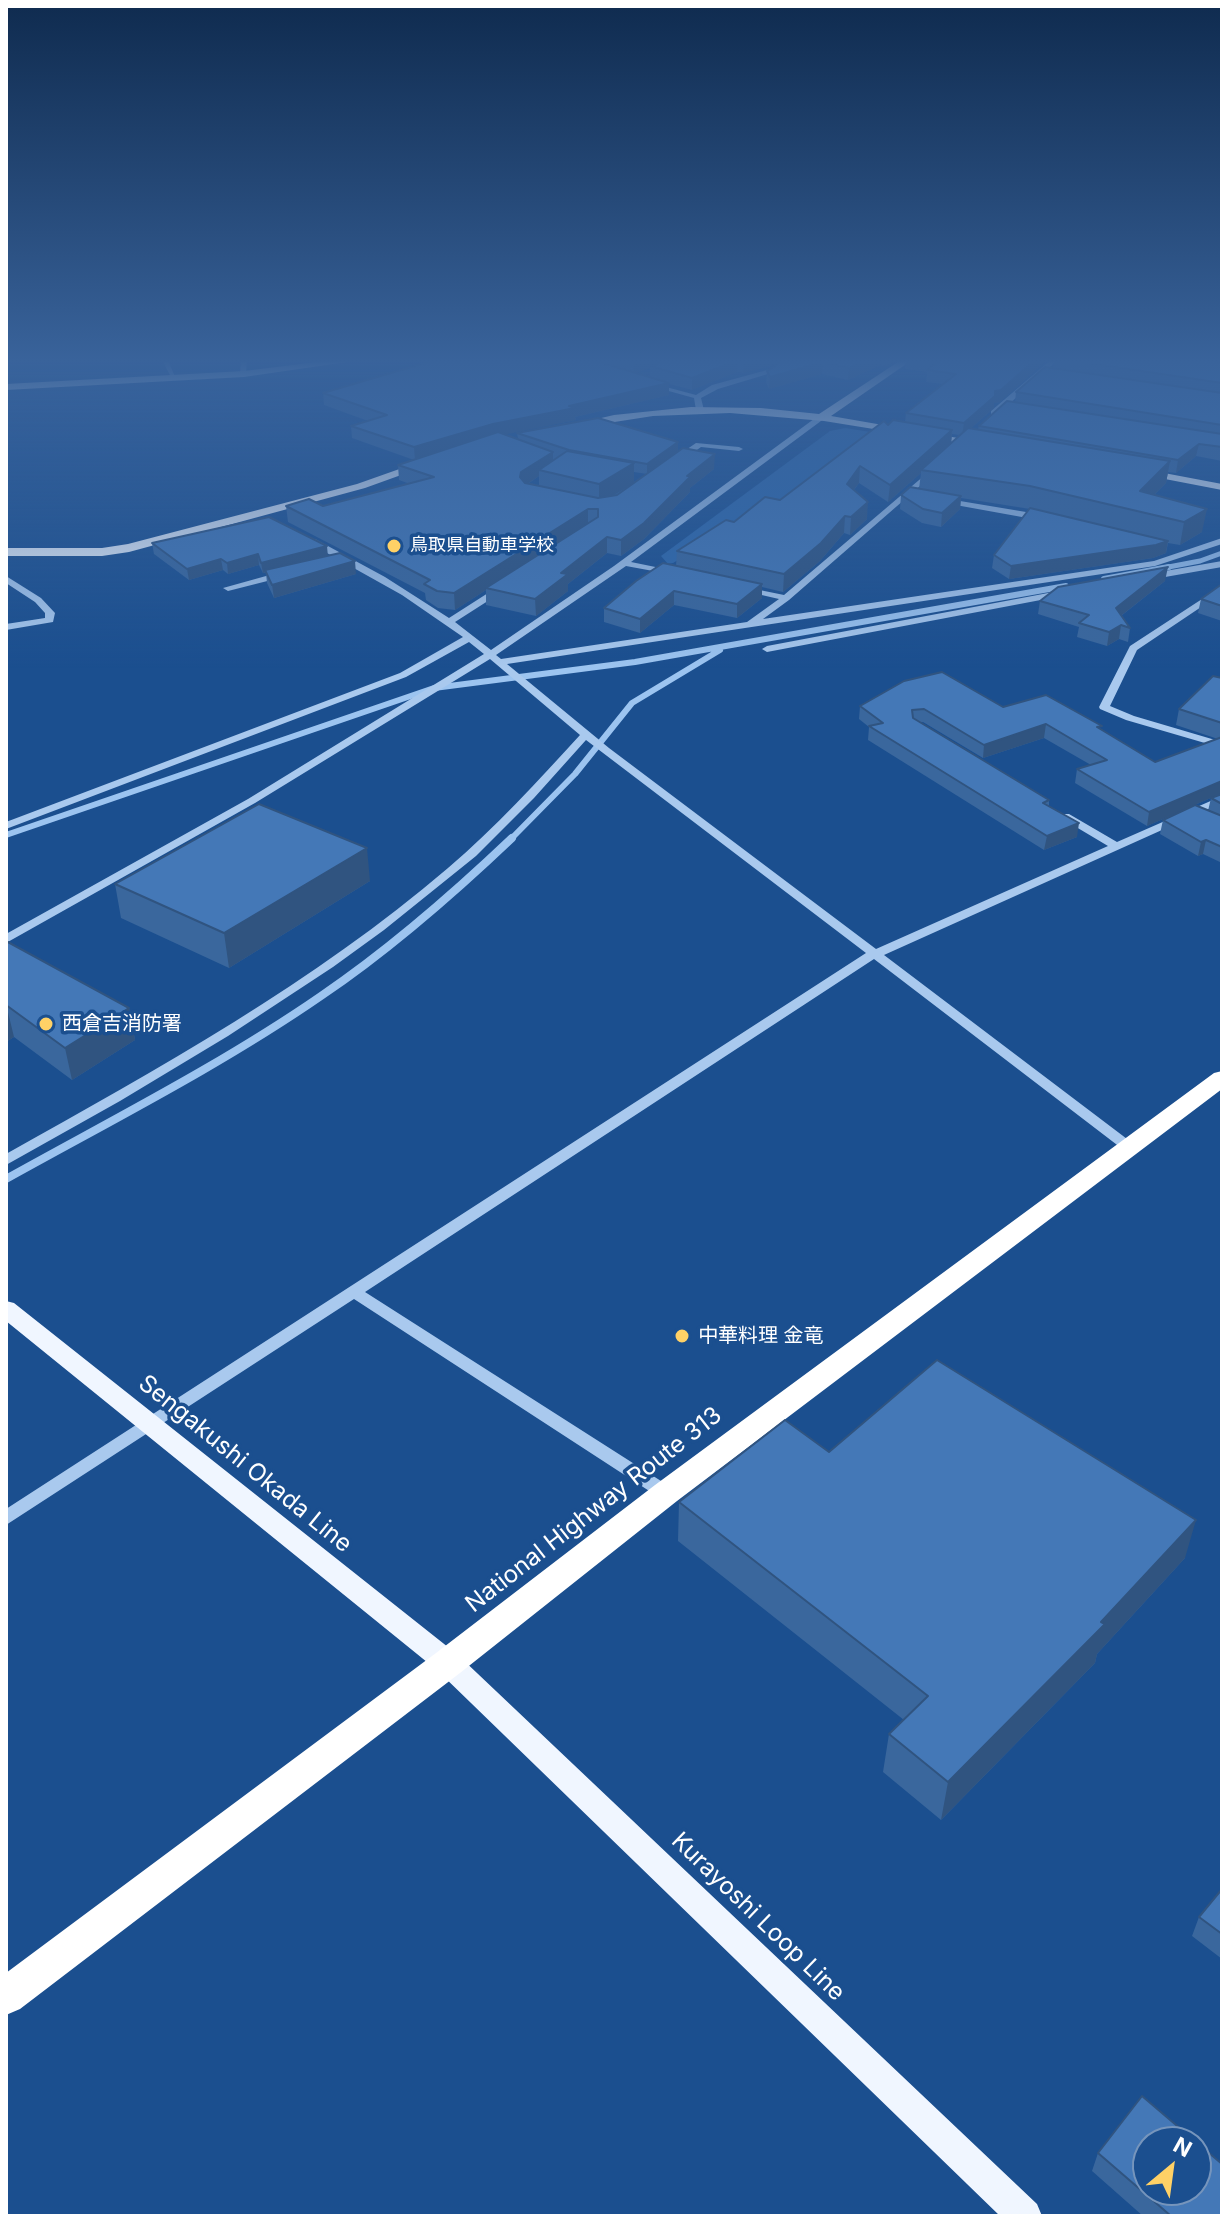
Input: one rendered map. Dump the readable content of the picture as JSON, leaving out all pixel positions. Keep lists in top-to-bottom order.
{
  "streets": {
    "highway": ["National Highway Route 313"],
    "main road": ["Sengakushi Okada Line", "Kurayoshi Loop Line"]
  },
  "crossings": [
    ["Sengakushi Okada Line", "National Highway Route 313"],
    ["Sengakushi Okada Line", "Kurayoshi Loop Line"],
    ["National Highway Route 313", "Kurayoshi Loop Line"]
  ],
  "places": ["鳥取県自動車学校", "西倉吉消防署", "中華料理 金竜"],
  "north": "top right"
}
